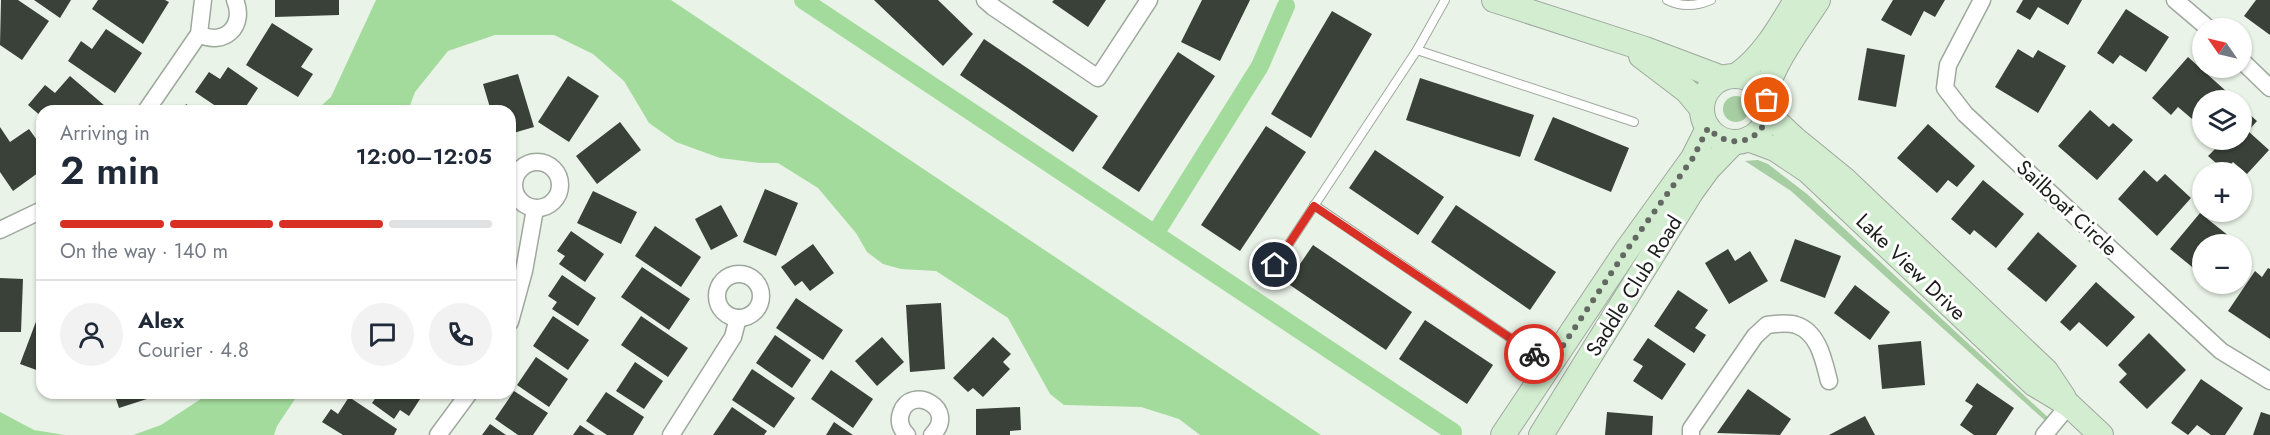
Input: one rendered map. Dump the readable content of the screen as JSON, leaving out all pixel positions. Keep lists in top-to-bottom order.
{
  "streets": {
    "street": ["Sailboat Circle", "Lake View Drive", "Saddle Club Road"]
  },
  "crossings": [
    ["Lake View Drive", "Saddle Club Road"]
  ],
  "north": "top left",
  "page": {
    "map_buttons": ["+", "−"],
    "heading": ["2 min", "Arriving in", "12:00–12:05"],
    "panel": ["Alex", "Courier · 4.8"],
    "bar": "On the way · 140 m"
  }
}
